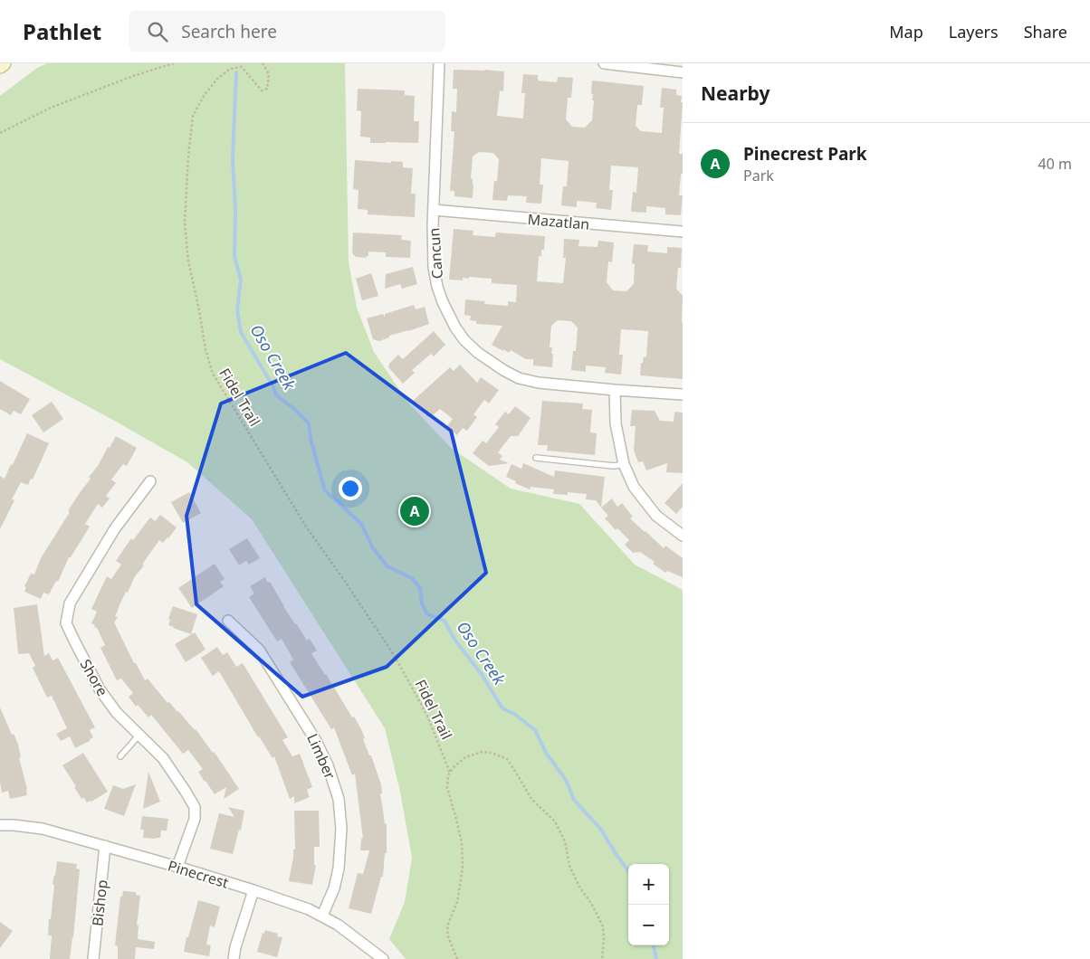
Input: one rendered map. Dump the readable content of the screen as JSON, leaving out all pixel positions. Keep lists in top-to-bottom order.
{
  "streets": {
    "street": [
      "Mazatlan",
      "Cancun",
      "Shore",
      "Limber",
      "Pinecrest",
      "Bishop"
    ],
    "path": ["Fidel Trail"]
  },
  "crossings": [
    ["Mazatlan", "Cancun"],
    ["Shore", "Pinecrest"],
    ["Limber", "Pinecrest"],
    ["Pinecrest", "Bishop"]
  ],
  "water": ["Oso Creek"],
  "page": {
    "header": "Pathlet",
    "search": "Search here",
    "nav": ["Map", "Layers", "Share"],
    "heading": "Nearby",
    "list": [
      {
        "mark": "A",
        "name": "Pinecrest Park",
        "note": "Park",
        "value": "40 m"
      }
    ],
    "pins": "A",
    "map_buttons": ["+", "−"]
  }
}
